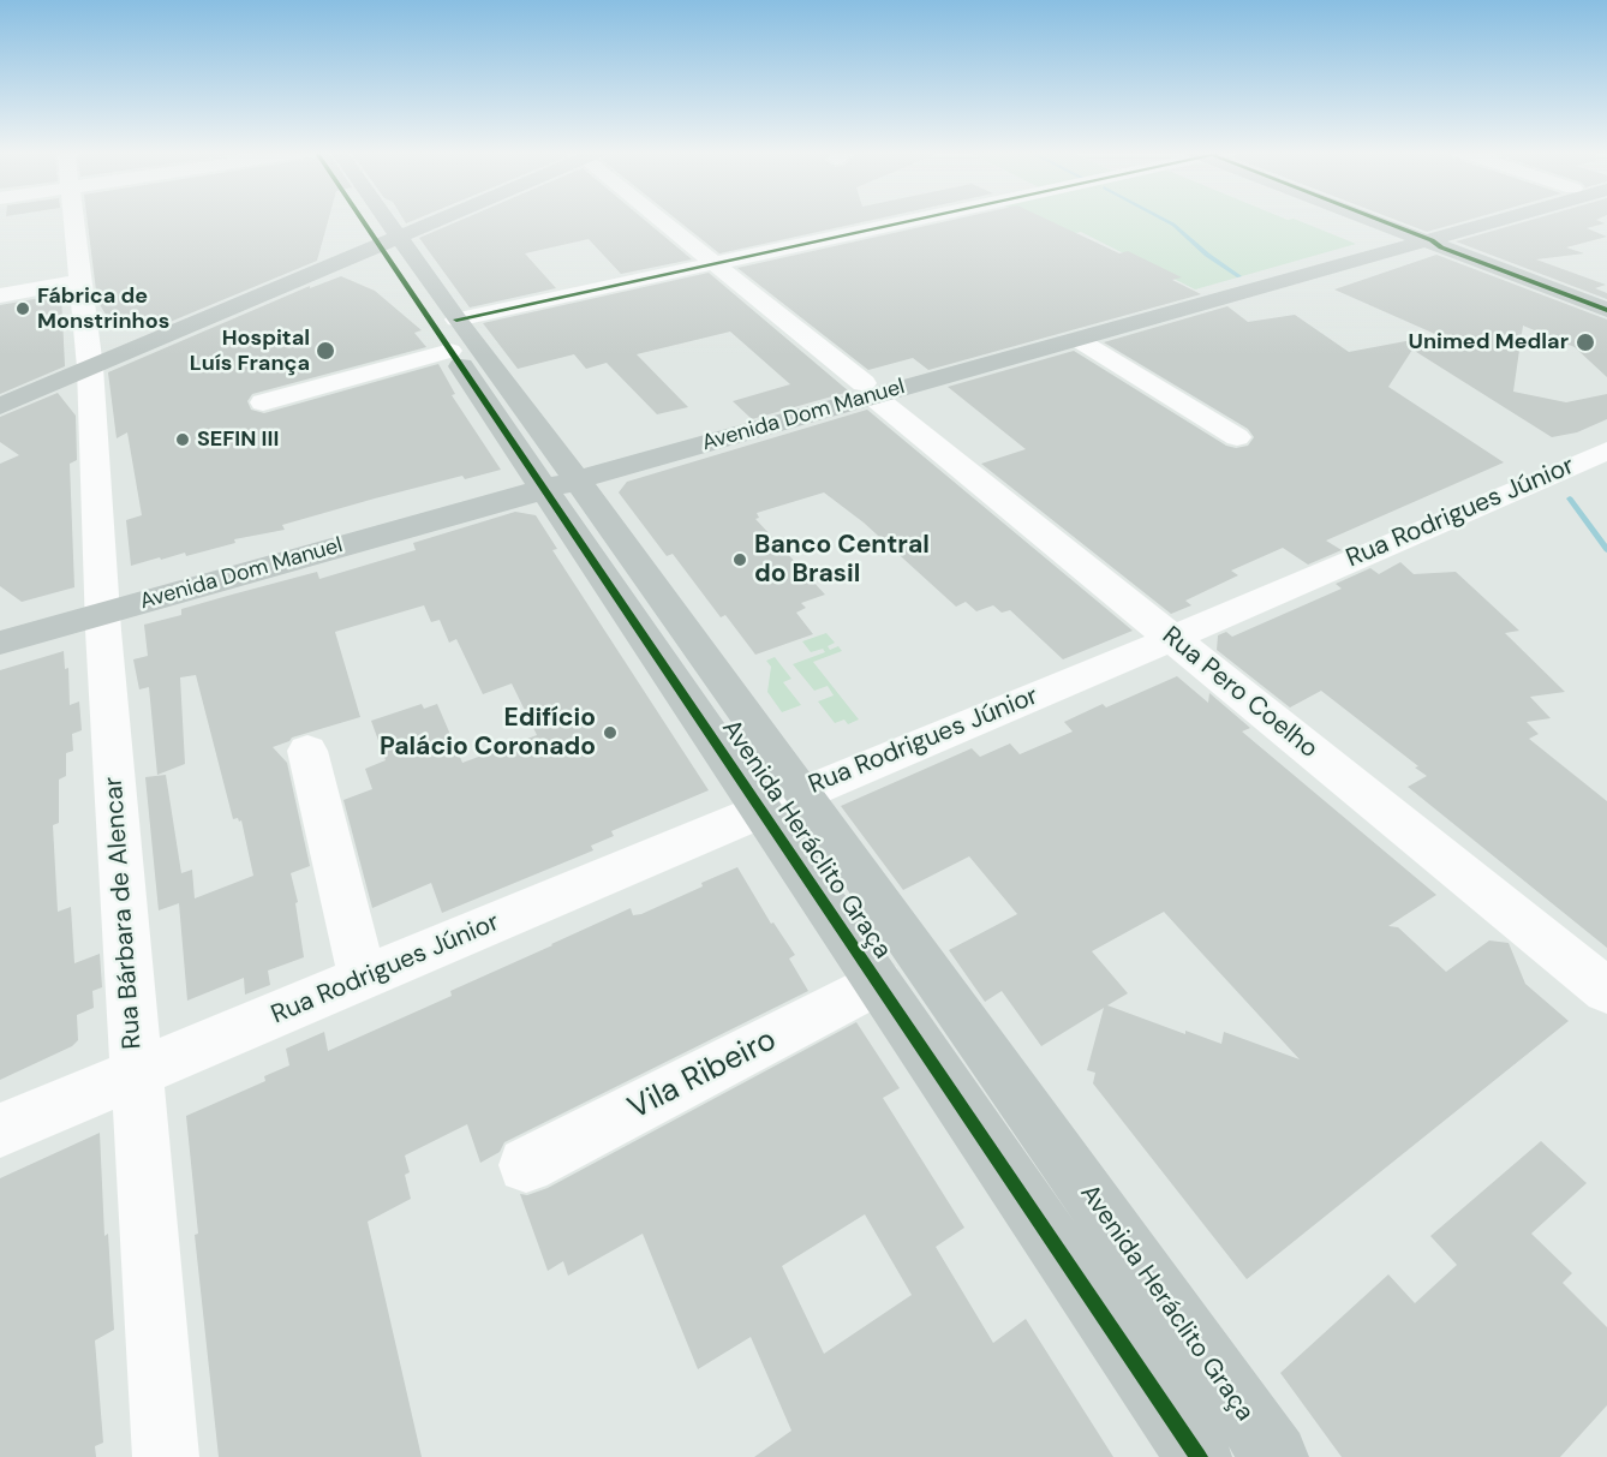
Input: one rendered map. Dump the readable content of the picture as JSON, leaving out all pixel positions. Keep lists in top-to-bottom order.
{
  "streets": {
    "main road": ["Avenida Dom Manuel", "Avenida Heráclito Graça"],
    "street": [
      "Rua Rodrigues Júnior",
      "Rua Pero Coelho",
      "Rua Bárbara de Alencar",
      "Vila Ribeiro"
    ]
  },
  "crossings": [
    ["Avenida Dom Manuel", "Rua Pero Coelho"],
    ["Avenida Dom Manuel", "Avenida Heráclito Graça"],
    ["Avenida Dom Manuel", "Rua Bárbara de Alencar"],
    ["Rua Rodrigues Júnior", "Rua Pero Coelho"],
    ["Rua Rodrigues Júnior", "Avenida Heráclito Graça"],
    ["Rua Rodrigues Júnior", "Rua Bárbara de Alencar"],
    ["Avenida Heráclito Graça", "Vila Ribeiro"]
  ],
  "places": [
    "Fábrica de Monstrinhos",
    "Unimed Medlar",
    "Hospital Luís França",
    "SEFIN III",
    "Banco Central do Brasil",
    "Edifício Palácio Coronado"
  ]
}
